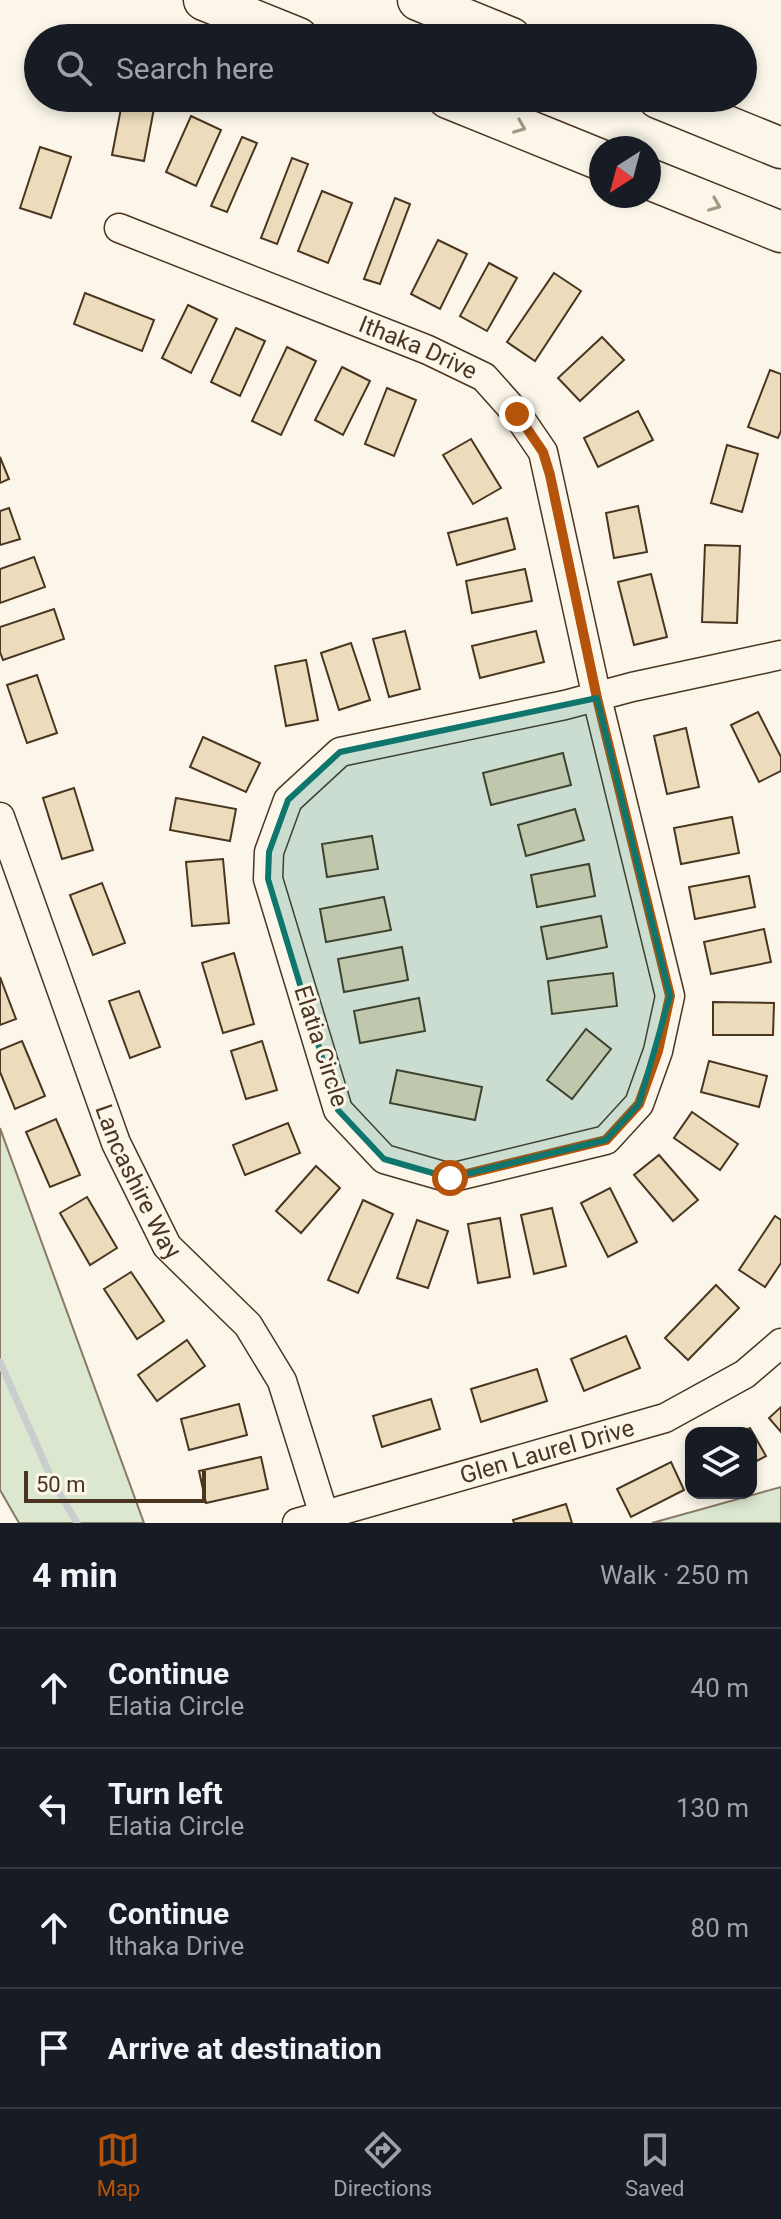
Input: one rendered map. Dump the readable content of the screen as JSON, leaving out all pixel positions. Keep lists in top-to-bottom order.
{
  "streets": {
    "street": [
      "Ithaka Drive",
      "Elatia Circle",
      "Lancashire Way",
      "Glen Laurel Drive"
    ]
  },
  "crossings": [
    ["Ithaka Drive", "Elatia Circle"],
    ["Lancashire Way", "Glen Laurel Drive"]
  ],
  "scale_bar": "50 m",
  "north": "bottom left",
  "page": {
    "search": "Search here",
    "scale": "50 m",
    "heading": ["4 min", "Walk · 250 m"],
    "list": [
      ["Continue", "Elatia Circle", "40 m"],
      ["Turn left", "Elatia Circle", "130 m"],
      ["Continue", "Ithaka Drive", "80 m"],
      "Arrive at destination"
    ],
    "nav": ["Map", "Directions", "Saved"]
  }
}
